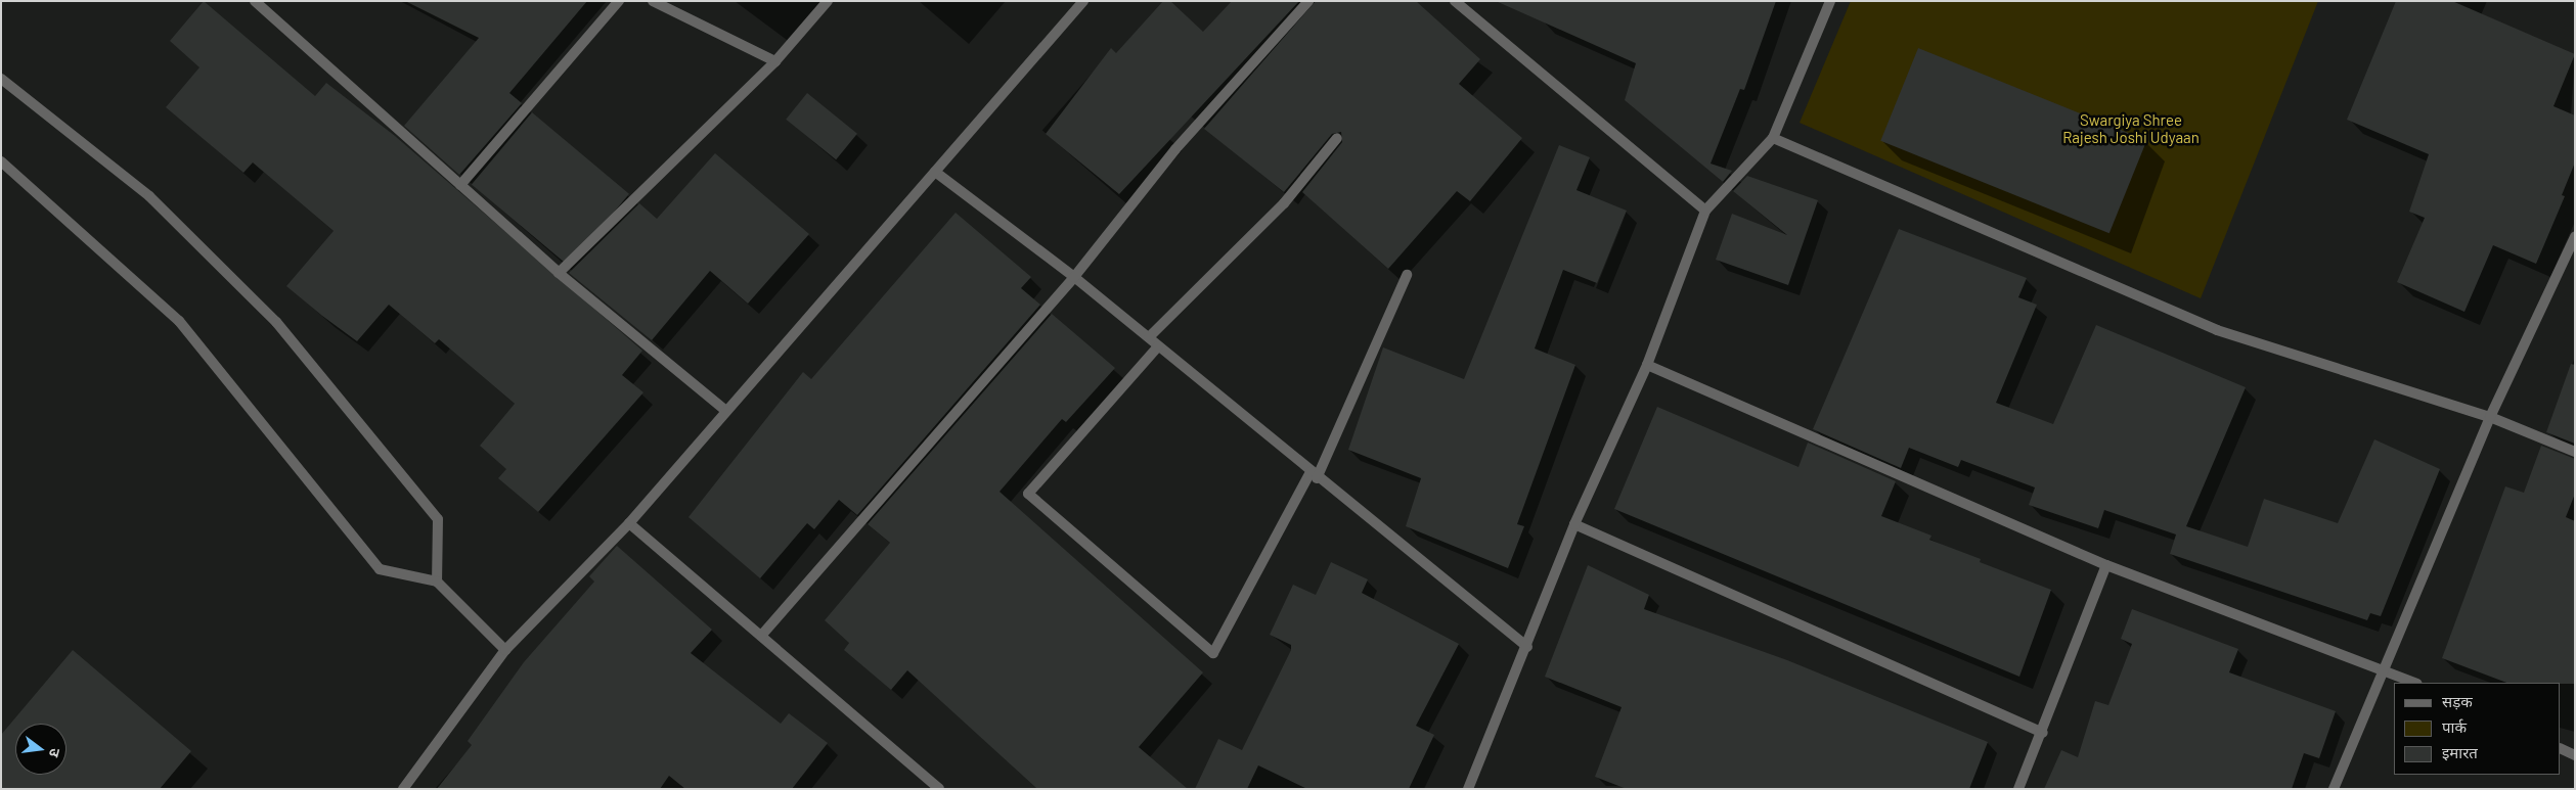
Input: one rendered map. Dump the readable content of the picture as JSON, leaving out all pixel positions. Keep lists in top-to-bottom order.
{
  "parks": ["Swargiya Shree Rajesh Joshi Udyaan"],
  "legend": ["सड़क", "पार्क", "इमारत"],
  "north": "right"
}
